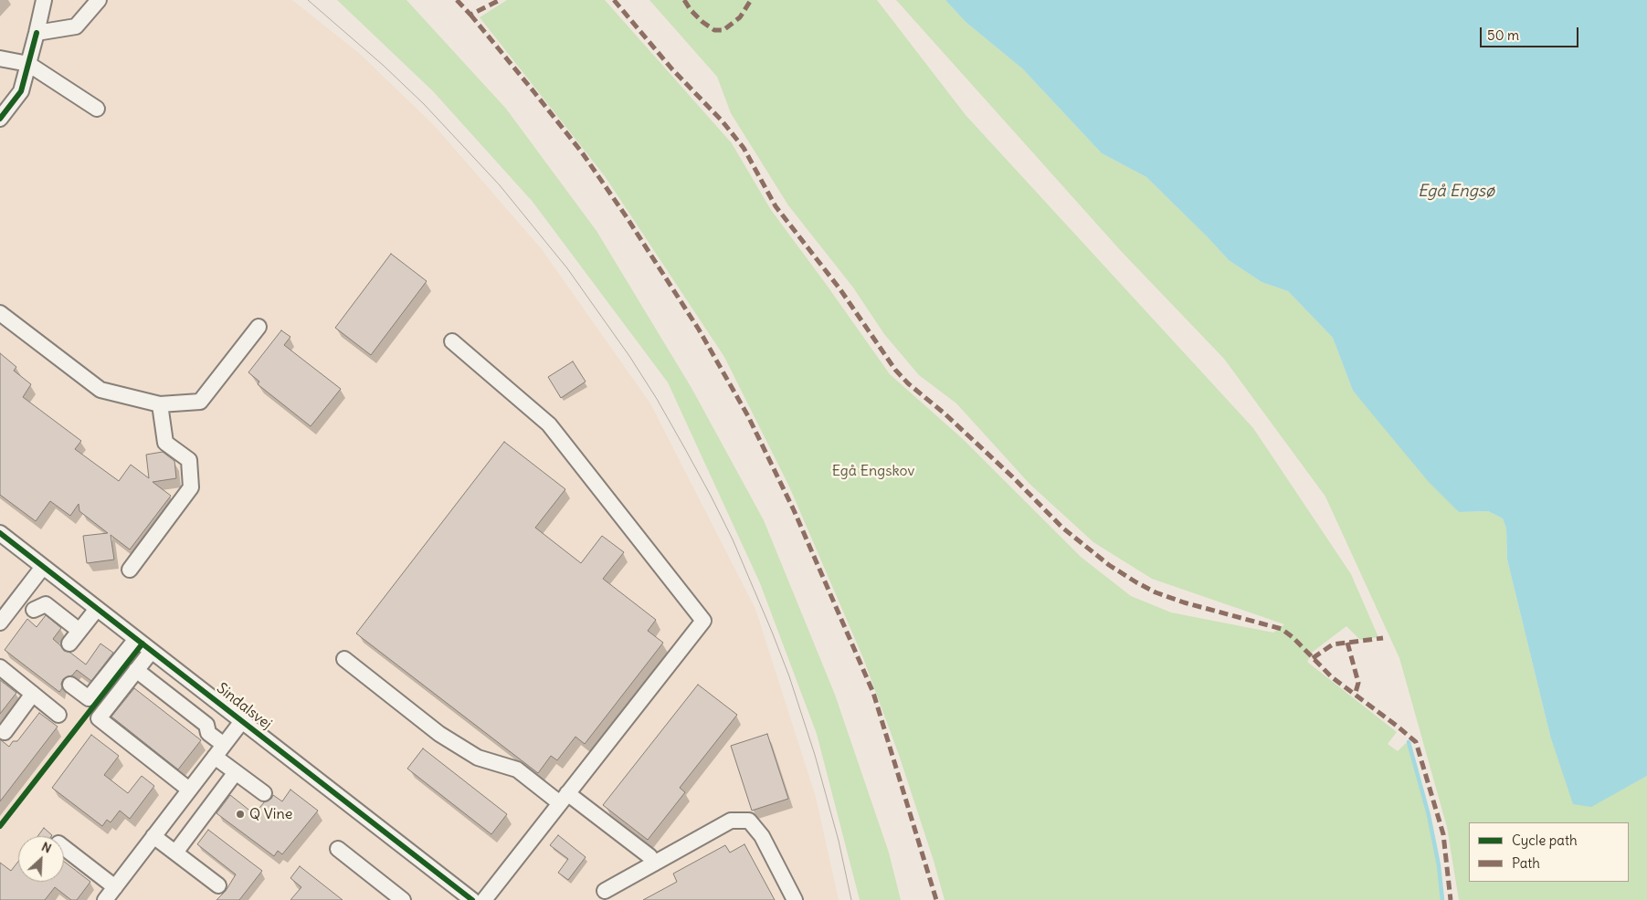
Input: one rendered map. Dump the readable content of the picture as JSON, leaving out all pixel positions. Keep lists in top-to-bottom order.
{
  "streets": {
    "street": ["Sindalsvej"]
  },
  "water": ["Egå Engsø"],
  "parks": ["Egå Engskov"],
  "places": ["Q Vine"],
  "legend": ["Cycle path", "Path"],
  "scale_bar": "50 m",
  "north": "top right"
}
